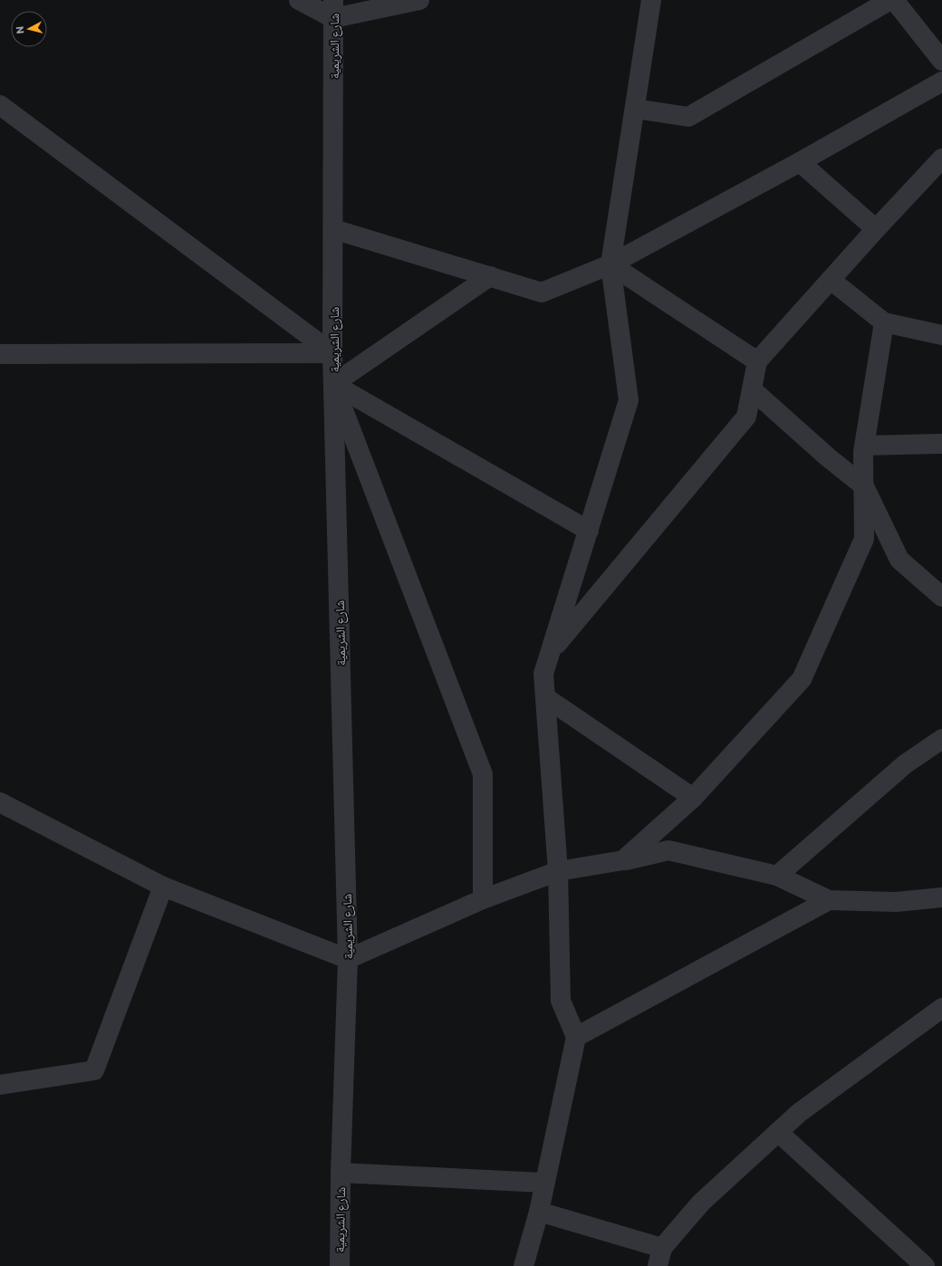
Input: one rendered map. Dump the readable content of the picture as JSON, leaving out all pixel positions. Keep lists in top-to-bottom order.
{
  "streets": {
    "street": ["شارع الشريمية"]
  },
  "north": "left"
}
